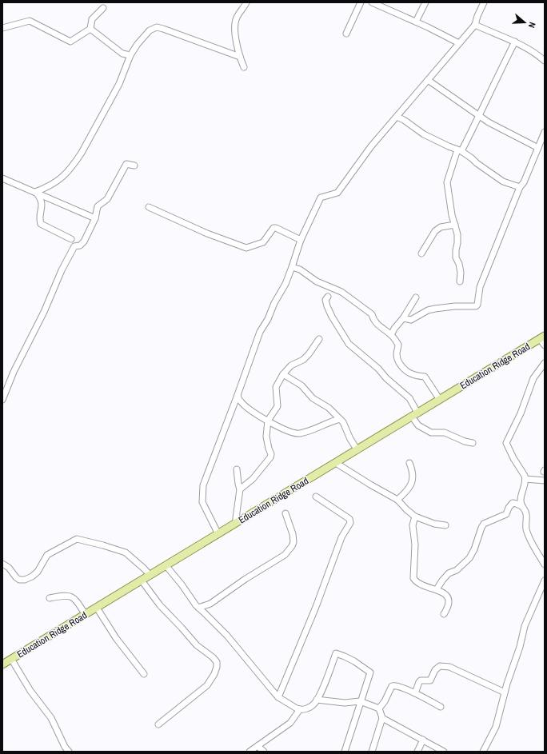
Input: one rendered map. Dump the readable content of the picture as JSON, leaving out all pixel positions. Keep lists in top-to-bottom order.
{
  "streets": {
    "main road": ["Education Ridge Road"]
  },
  "north": "right"
}
